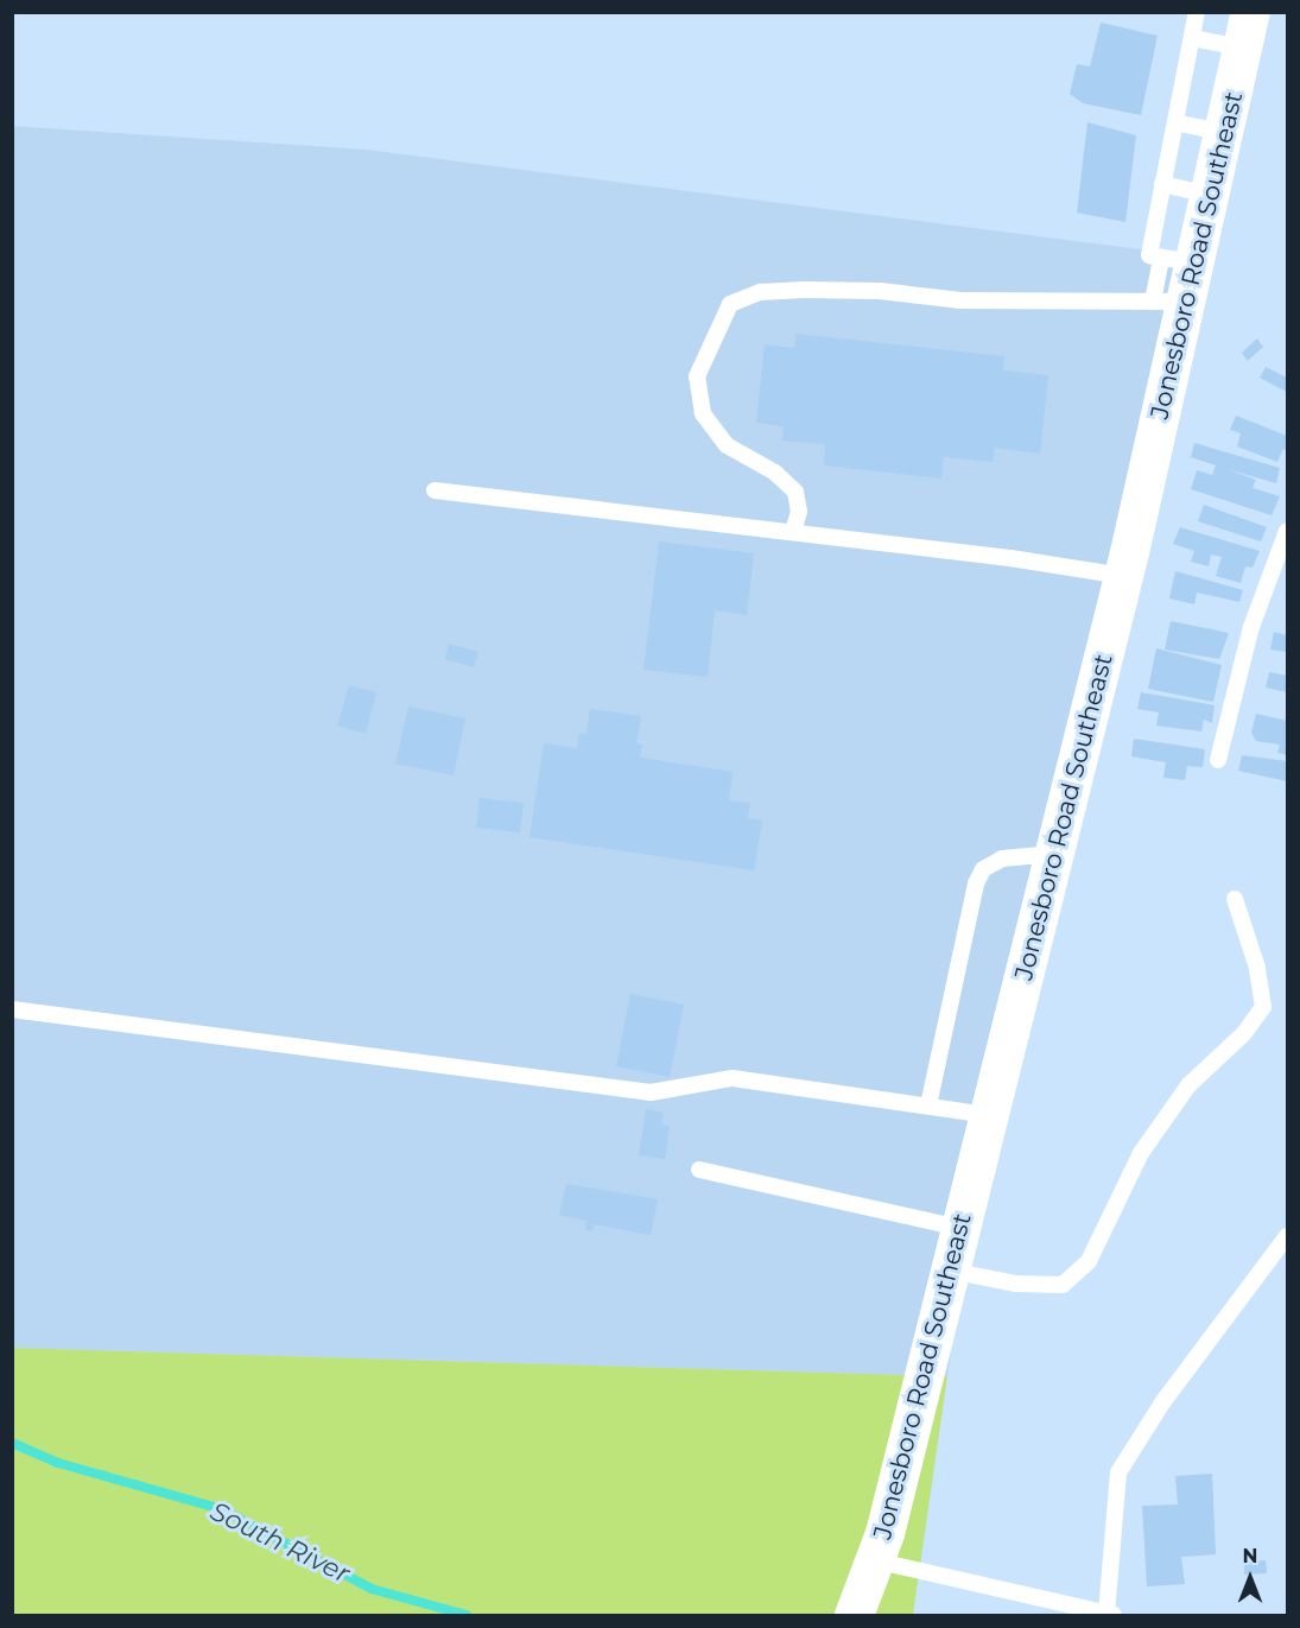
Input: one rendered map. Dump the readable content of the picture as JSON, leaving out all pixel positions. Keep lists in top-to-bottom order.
{
  "streets": {
    "main road": ["Jonesboro Road Southeast"]
  },
  "water": ["South River"],
  "north": "top"
}
